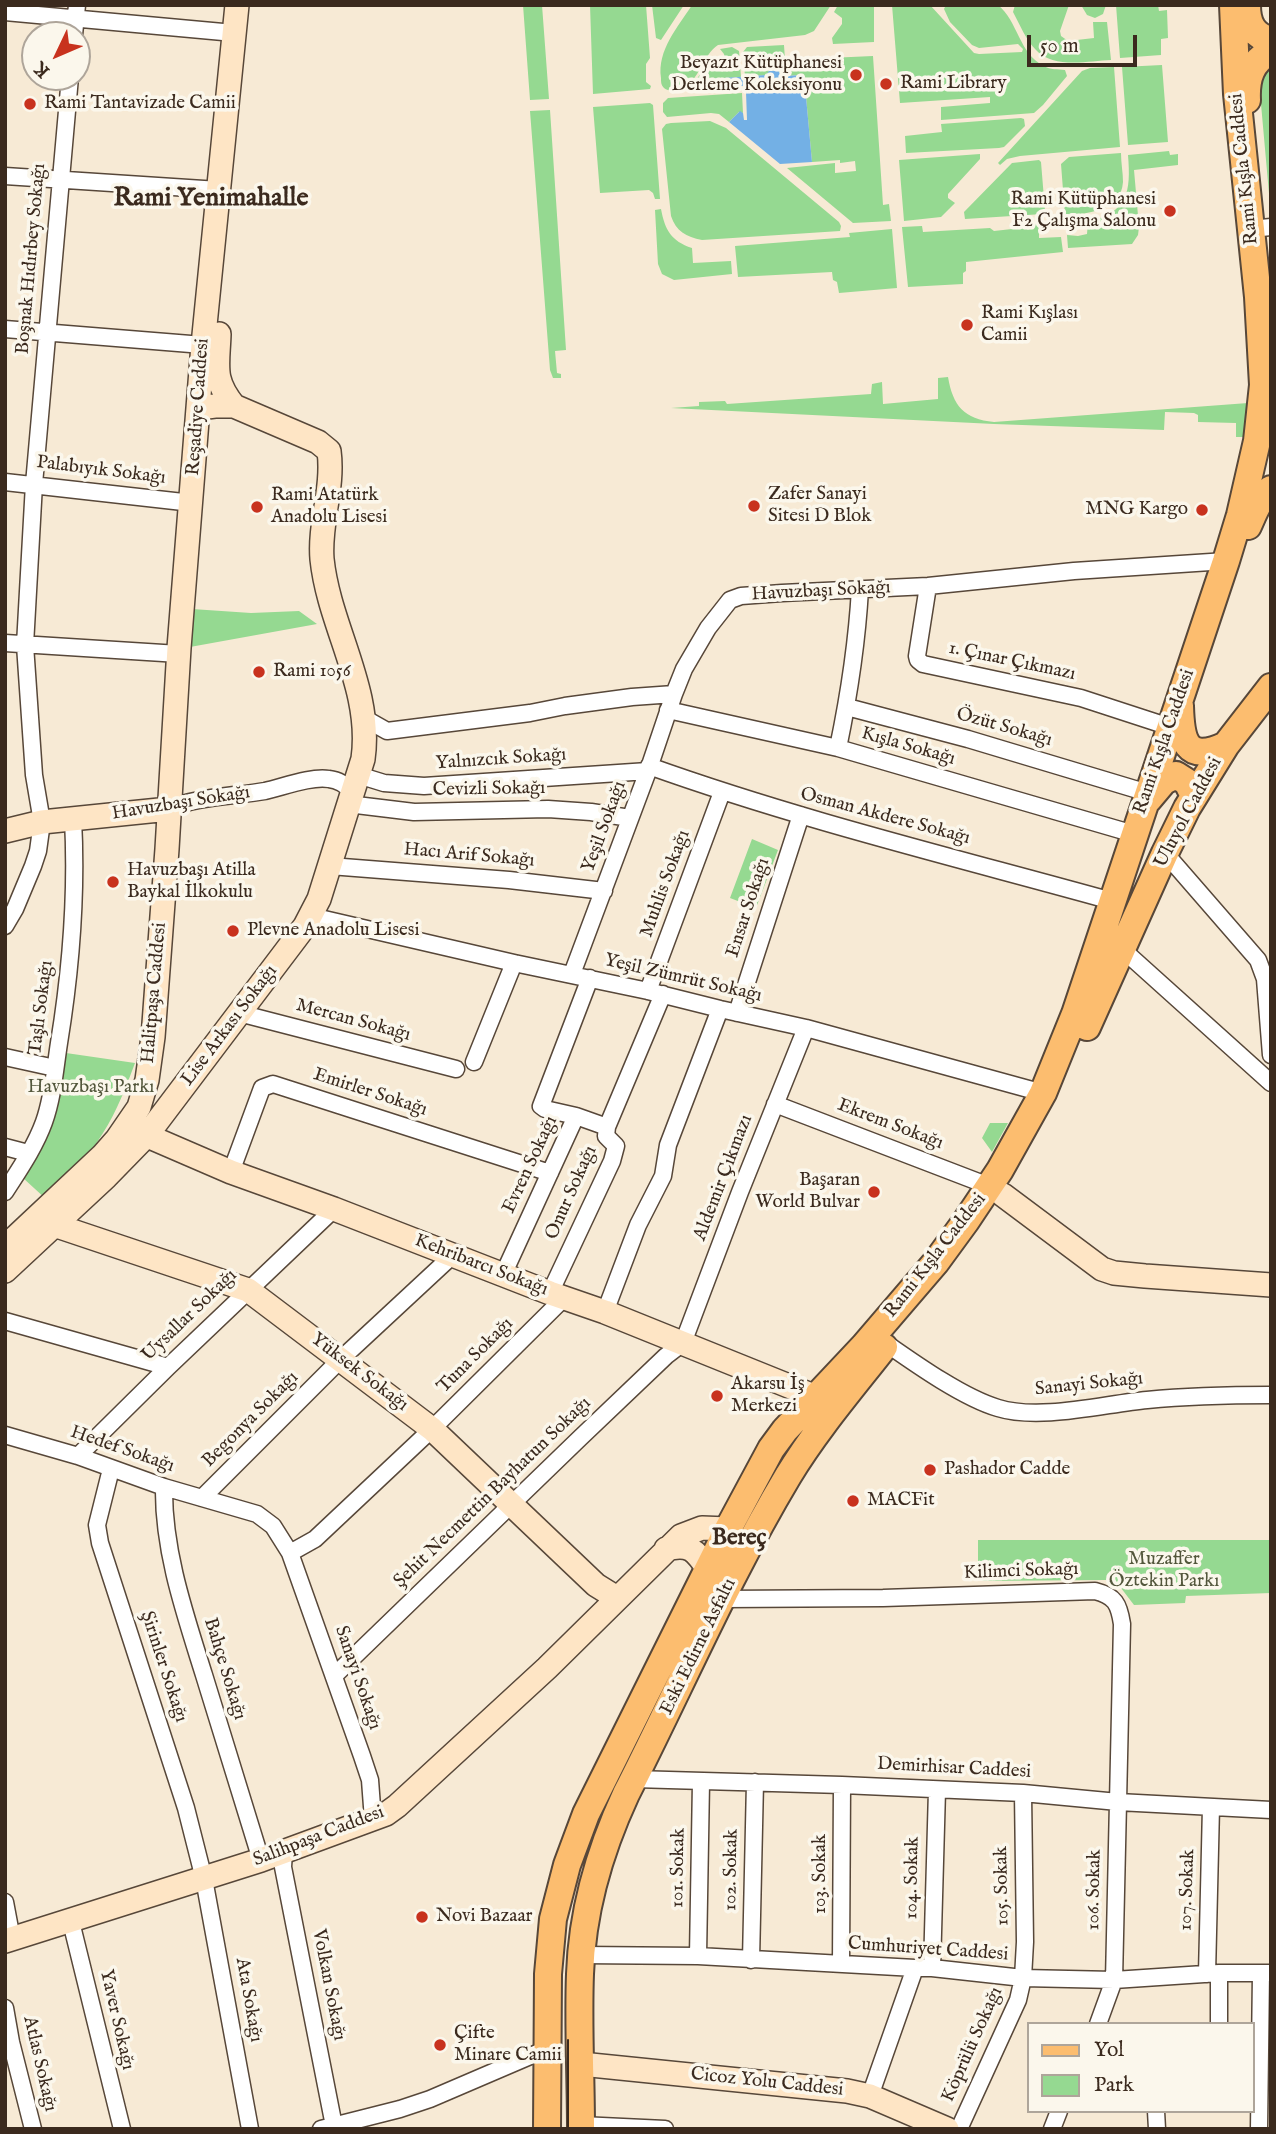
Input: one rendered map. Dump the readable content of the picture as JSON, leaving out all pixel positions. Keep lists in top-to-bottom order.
{
  "streets": {
    "main road": [
      "Rami Kışla Caddesi",
      "Reşadiye Caddesi",
      "Havuzbaşı Sokağı",
      "Uluyol Caddesi",
      "Halitpaşa Caddesi",
      "Lise Arkası Sokağı",
      "Kehribarcı Sokağı",
      "Yüksek Sokağı",
      "Eski Edirne Asfaltı",
      "Salihpaşa Caddesi",
      "Cicoz Yolu Caddesi"
    ],
    "street": [
      "Boşnak Hıdırbey Sokağı",
      "Palabıyık Sokağı",
      "1. Çınar Çıkmazı",
      "Özüt Sokağı",
      "Kışla Sokağı",
      "Yalnızcık Sokağı",
      "Cevizli Sokağı",
      "Osman Akdere Sokağı",
      "Yeşil Sokağı",
      "Hacı Arif Sokağı",
      "Muhlis Sokağı",
      "Ensar Sokağı",
      "Yeşil Zümrüt Sokağı",
      "Taşlı Sokağı",
      "Mercan Sokağı",
      "Emirler Sokağı",
      "Ekrem Sokağı",
      "Evren Sokağı",
      "Aldemir Çıkmazı",
      "Onur Sokağı",
      "Uysallar Sokağı",
      "Tuna Sokağı",
      "Sanayi Sokağı",
      "Begonya Sokağı",
      "Hedef Sokağı",
      "Şehit Necmettin Bayhatun Sokağı",
      "Kilimci Sokağı",
      "Şirinler Sokağı",
      "Bahçe Sokağı",
      "Demirhisar Caddesi",
      "101. Sokak",
      "102. Sokak",
      "103. Sokak",
      "104. Sokak",
      "105. Sokak",
      "106. Sokak",
      "107. Sokak",
      "Cumhuriyet Caddesi",
      "Volkan Sokağı",
      "Ata Sokağı",
      "Yaver Sokağı",
      "Köprülü Sokağı",
      "Atlas Sokağı"
    ]
  },
  "crossings": [
    ["Rami Kışla Caddesi", "Havuzbaşı Sokağı"],
    ["Rami Kışla Caddesi", "1. Çınar Çıkmazı"],
    ["Rami Kışla Caddesi", "Özüt Sokağı"],
    ["Rami Kışla Caddesi", "Kışla Sokağı"],
    ["Rami Kışla Caddesi", "Uluyol Caddesi"],
    ["Rami Kışla Caddesi", "Osman Akdere Sokağı"],
    ["Rami Kışla Caddesi", "Yeşil Zümrüt Sokağı"],
    ["Rami Kışla Caddesi", "Ekrem Sokağı"],
    ["Rami Kışla Caddesi", "Kehribarcı Sokağı"],
    ["Rami Kışla Caddesi", "Eski Edirne Asfaltı"],
    ["Boşnak Hıdırbey Sokağı", "Palabıyık Sokağı"],
    ["Boşnak Hıdırbey Sokağı", "Havuzbaşı Sokağı"],
    ["Reşadiye Caddesi", "Palabıyık Sokağı"],
    ["Reşadiye Caddesi", "Havuzbaşı Sokağı"],
    ["Reşadiye Caddesi", "Halitpaşa Caddesi"],
    ["Reşadiye Caddesi", "Lise Arkası Sokağı"],
    ["Havuzbaşı Sokağı", "1. Çınar Çıkmazı"],
    ["Havuzbaşı Sokağı", "Yalnızcık Sokağı"],
    ["Havuzbaşı Sokağı", "Cevizli Sokağı"],
    ["Havuzbaşı Sokağı", "Yeşil Sokağı"],
    ["Havuzbaşı Sokağı", "Halitpaşa Caddesi"],
    ["Havuzbaşı Sokağı", "Taşlı Sokağı"],
    ["Havuzbaşı Sokağı", "Lise Arkası Sokağı"],
    ["Kışla Sokağı", "Yeşil Sokağı"],
    ["Yalnızcık Sokağı", "Cevizli Sokağı"],
    ["Yalnızcık Sokağı", "Osman Akdere Sokağı"],
    ["Yalnızcık Sokağı", "Yeşil Sokağı"],
    ["Yalnızcık Sokağı", "Lise Arkası Sokağı"],
    ["Cevizli Sokağı", "Yeşil Sokağı"],
    ["Cevizli Sokağı", "Lise Arkası Sokağı"],
    ["Osman Akdere Sokağı", "Yeşil Sokağı"],
    ["Osman Akdere Sokağı", "Muhlis Sokağı"],
    ["Osman Akdere Sokağı", "Ensar Sokağı"],
    ["Yeşil Sokağı", "Hacı Arif Sokağı"],
    ["Yeşil Sokağı", "Yeşil Zümrüt Sokağı"],
    ["Hacı Arif Sokağı", "Lise Arkası Sokağı"],
    ["Muhlis Sokağı", "Yeşil Zümrüt Sokağı"],
    ["Muhlis Sokağı", "Onur Sokağı"],
    ["Ensar Sokağı", "Yeşil Zümrüt Sokağı"],
    ["Yeşil Zümrüt Sokağı", "Lise Arkası Sokağı"],
    ["Yeşil Zümrüt Sokağı", "Evren Sokağı"],
    ["Yeşil Zümrüt Sokağı", "Aldemir Çıkmazı"],
    ["Yeşil Zümrüt Sokağı", "Onur Sokağı"],
    ["Halitpaşa Caddesi", "Lise Arkası Sokağı"],
    ["Halitpaşa Caddesi", "Kehribarcı Sokağı"],
    ["Halitpaşa Caddesi", "Yüksek Sokağı"],
    ["Mercan Sokağı", "Lise Arkası Sokağı"],
    ["Lise Arkası Sokağı", "Kehribarcı Sokağı"],
    ["Emirler Sokağı", "Evren Sokağı"],
    ["Emirler Sokağı", "Kehribarcı Sokağı"],
    ["Ekrem Sokağı", "Aldemir Çıkmazı"],
    ["Ekrem Sokağı", "Eski Edirne Asfaltı"],
    ["Evren Sokağı", "Kehribarcı Sokağı"],
    ["Aldemir Çıkmazı", "Kehribarcı Sokağı"],
    ["Aldemir Çıkmazı", "Şehit Necmettin Bayhatun Sokağı"],
    ["Onur Sokağı", "Kehribarcı Sokağı"],
    ["Onur Sokağı", "Tuna Sokağı"],
    ["Kehribarcı Sokağı", "Uysallar Sokağı"],
    ["Kehribarcı Sokağı", "Tuna Sokağı"],
    ["Kehribarcı Sokağı", "Begonya Sokağı"],
    ["Kehribarcı Sokağı", "Şehit Necmettin Bayhatun Sokağı"],
    ["Kehribarcı Sokağı", "Eski Edirne Asfaltı"],
    ["Uysallar Sokağı", "Yüksek Sokağı"],
    ["Uysallar Sokağı", "Hedef Sokağı"],
    ["Tuna Sokağı", "Yüksek Sokağı"],
    ["Tuna Sokağı", "Sanayi Sokağı"],
    ["Tuna Sokağı", "Hedef Sokağı"],
    ["Yüksek Sokağı", "Begonya Sokağı"],
    ["Yüksek Sokağı", "Şehit Necmettin Bayhatun Sokağı"],
    ["Yüksek Sokağı", "Salihpaşa Caddesi"],
    ["Sanayi Sokağı", "Hedef Sokağı"],
    ["Sanayi Sokağı", "Şehit Necmettin Bayhatun Sokağı"],
    ["Sanayi Sokağı", "Eski Edirne Asfaltı"],
    ["Sanayi Sokağı", "Salihpaşa Caddesi"],
    ["Begonya Sokağı", "Hedef Sokağı"],
    ["Hedef Sokağı", "Şirinler Sokağı"],
    ["Hedef Sokağı", "Bahçe Sokağı"],
    ["Kilimci Sokağı", "Eski Edirne Asfaltı"],
    ["Kilimci Sokağı", "Demirhisar Caddesi"],
    ["Kilimci Sokağı", "106. Sokak"],
    ["Eski Edirne Asfaltı", "Demirhisar Caddesi"],
    ["Eski Edirne Asfaltı", "Salihpaşa Caddesi"],
    ["Eski Edirne Asfaltı", "Cumhuriyet Caddesi"],
    ["Eski Edirne Asfaltı", "Cicoz Yolu Caddesi"],
    ["Şirinler Sokağı", "Salihpaşa Caddesi"],
    ["Şirinler Sokağı", "Ata Sokağı"],
    ["Bahçe Sokağı", "Salihpaşa Caddesi"],
    ["Demirhisar Caddesi", "101. Sokak"],
    ["Demirhisar Caddesi", "102. Sokak"],
    ["Demirhisar Caddesi", "103. Sokak"],
    ["Demirhisar Caddesi", "104. Sokak"],
    ["Demirhisar Caddesi", "105. Sokak"],
    ["Demirhisar Caddesi", "106. Sokak"],
    ["Demirhisar Caddesi", "107. Sokak"],
    ["Salihpaşa Caddesi", "Volkan Sokağı"],
    ["Salihpaşa Caddesi", "Ata Sokağı"],
    ["Salihpaşa Caddesi", "Yaver Sokağı"],
    ["101. Sokak", "Cumhuriyet Caddesi"],
    ["102. Sokak", "Cumhuriyet Caddesi"],
    ["103. Sokak", "Cumhuriyet Caddesi"],
    ["104. Sokak", "Cumhuriyet Caddesi"],
    ["105. Sokak", "Cumhuriyet Caddesi"],
    ["105. Sokak", "Köprülü Sokağı"],
    ["106. Sokak", "Cumhuriyet Caddesi"],
    ["107. Sokak", "Cumhuriyet Caddesi"],
    ["Cumhuriyet Caddesi", "Köprülü Sokağı"]
  ],
  "districts": ["Rami Yenimahalle", "Bereç"],
  "parks": ["Havuzbaşı Parkı", "Muzaffer Öztekin Parkı"],
  "places": [
    "Beyazıt Kütüphanesi Derleme Koleksiyonu",
    "Rami Library",
    "Rami Tantavizade Camii",
    "Rami Kütüphanesi F2 Çalışma Salonu",
    "Rami Kışlası Camii",
    "Zafer Sanayi Sitesi D Blok",
    "Rami Atatürk Anadolu Lisesi",
    "MNG Kargo",
    "Rami 1056",
    "Havuzbaşı Atilla Baykal İlkokulu",
    "Plevne Anadolu Lisesi",
    "Başaran World Bulvar",
    "Akarsu İş Merkezi",
    "Pashador Cadde",
    "MACFit",
    "Novi Bazaar",
    "Çifte Minare Camii"
  ],
  "legend": ["Yol", "Park"],
  "scale_bar": "50 m",
  "north": "bottom left"
}
